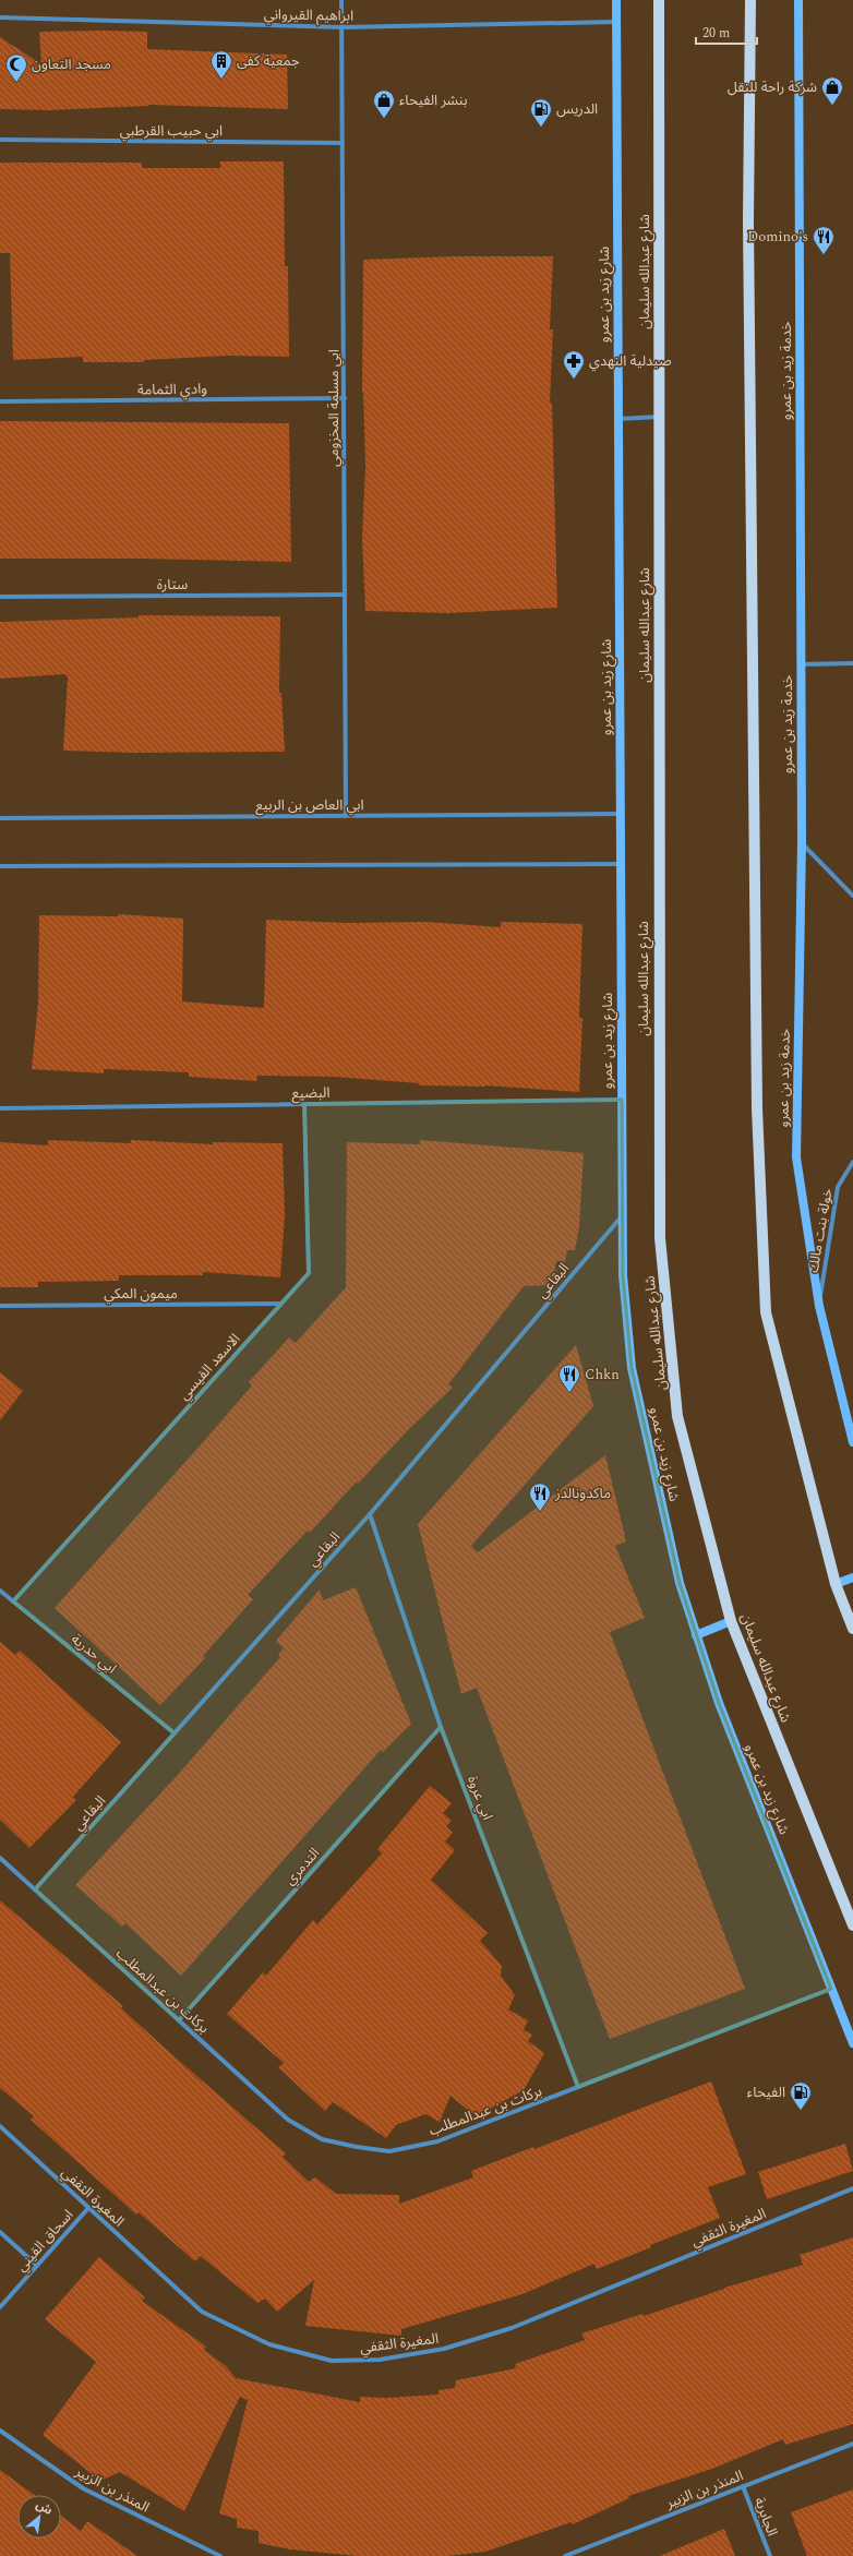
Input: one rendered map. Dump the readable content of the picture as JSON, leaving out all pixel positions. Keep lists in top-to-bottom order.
{
  "streets": {
    "main road": ["شارع عبدالله سليمان", "شارع زيد بن عمرو", "خدمة زيد بن عمرو"],
    "street": [
      "ابراهيم القيرواني",
      "ابي حبيب القرطبي",
      "وادي الثمامة",
      "ابي مسلمة المخزومي",
      "ستارة",
      "ابي العاص بن الربيع",
      "البضيع",
      "خولة بنت مالك",
      "البقاعي",
      "ميمون المكي",
      "الاسعد القيسي",
      "ابي حدرية",
      "ابي عروة",
      "التدمري",
      "بركات بن عبدالمطلب",
      "المغيرة الثقفي",
      "اسحاق القيني",
      "المنذر بن الزبير",
      "الجابرية"
    ]
  },
  "crossings": [
    ["ابراهيم القيرواني", "شارع زيد بن عمرو"],
    ["ابراهيم القيرواني", "ابي مسلمة المخزومي"],
    ["ابي حبيب القرطبي", "ابي مسلمة المخزومي"],
    ["شارع زيد بن عمرو", "ابي العاص بن الربيع"],
    ["شارع زيد بن عمرو", "البضيع"],
    ["شارع زيد بن عمرو", "البقاعي"],
    ["شارع زيد بن عمرو", "بركات بن عبدالمطلب"],
    ["خدمة زيد بن عمرو", "خولة بنت مالك"],
    ["وادي الثمامة", "ابي مسلمة المخزومي"],
    ["ابي مسلمة المخزومي", "ستارة"],
    ["ابي مسلمة المخزومي", "ابي العاص بن الربيع"],
    ["البضيع", "الاسعد القيسي"],
    ["البقاعي", "ابي حدرية"],
    ["البقاعي", "ابي عروة"],
    ["البقاعي", "بركات بن عبدالمطلب"],
    ["ميمون المكي", "الاسعد القيسي"],
    ["الاسعد القيسي", "ابي حدرية"],
    ["ابي عروة", "التدمري"],
    ["ابي عروة", "بركات بن عبدالمطلب"],
    ["التدمري", "بركات بن عبدالمطلب"],
    ["المغيرة الثقفي", "اسحاق القيني"],
    ["المنذر بن الزبير", "الجابرية"]
  ],
  "places": {
    "building": ["جمعية كفى"],
    "mosque": ["مسجد التعاون"],
    "shop": ["شركة راحة للنقل", "بنشر الفيحاء"],
    "fuel station": ["الدريس", "الفيحاء"],
    "restaurant": ["Domino's", "Chkn", "ماكدونالدز"],
    "pharmacy": ["صيدلية النهدي"]
  },
  "scale_bar": "20 m",
  "north": "top right"
}
